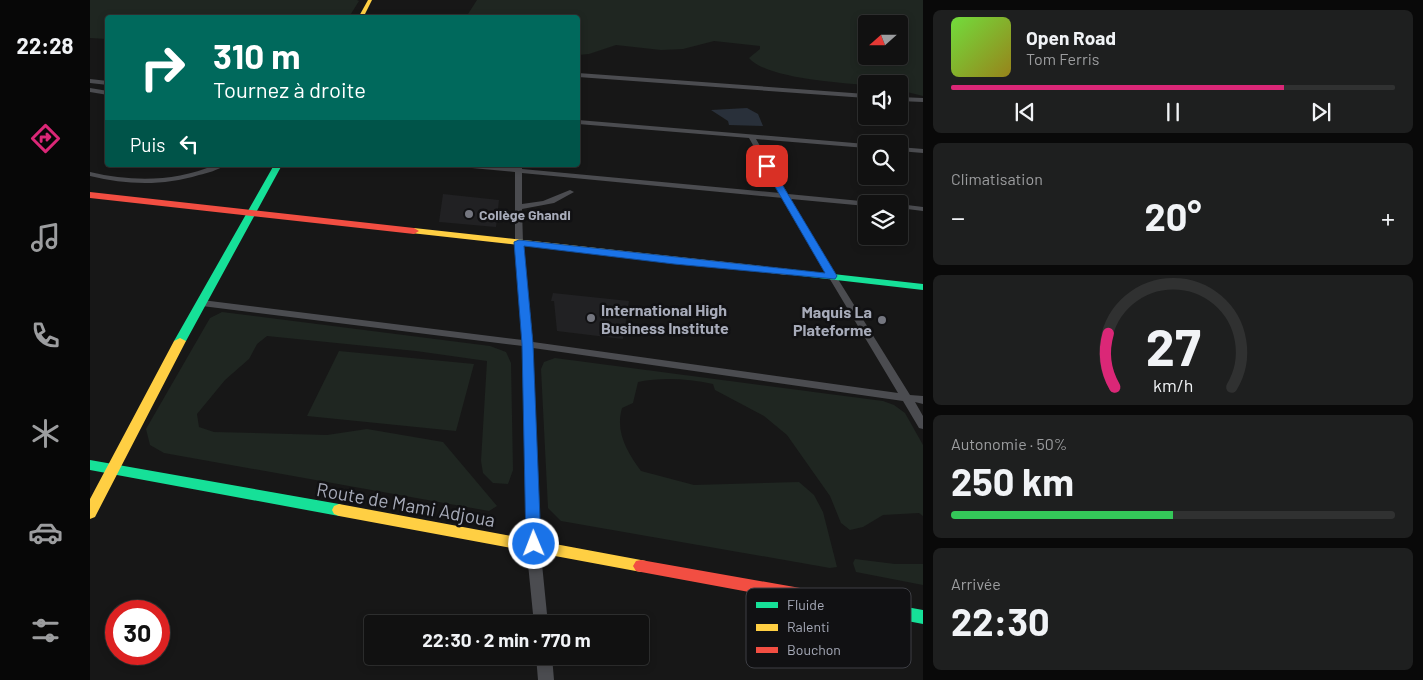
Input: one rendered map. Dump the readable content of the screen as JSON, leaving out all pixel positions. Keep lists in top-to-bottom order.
{
  "streets": {
    "street": ["Route de Mami Adjoua"]
  },
  "places": ["Collège Ghandi", "International High Business Institute", "Maquis La Plateforme"],
  "legend": ["Fluide", "Ralenti", "Bouchon"],
  "north": "left",
  "page": {
    "tabs": "22:28",
    "turn": ["310 m", "Tournez à droite"],
    "song": ["Open Road", "Tom Ferris"],
    "then": "Puis",
    "tile": [
      "Climatisation",
      ["Autonomie · 50%", "250 km"],
      ["Arrivée", "22:30"]
    ],
    "heat": ["−", "20°", "+"],
    "limit": "30",
    "trip": "22:30 · 2 min · 770 m",
    "gauge": ["27", "km/h"]
  }
}
